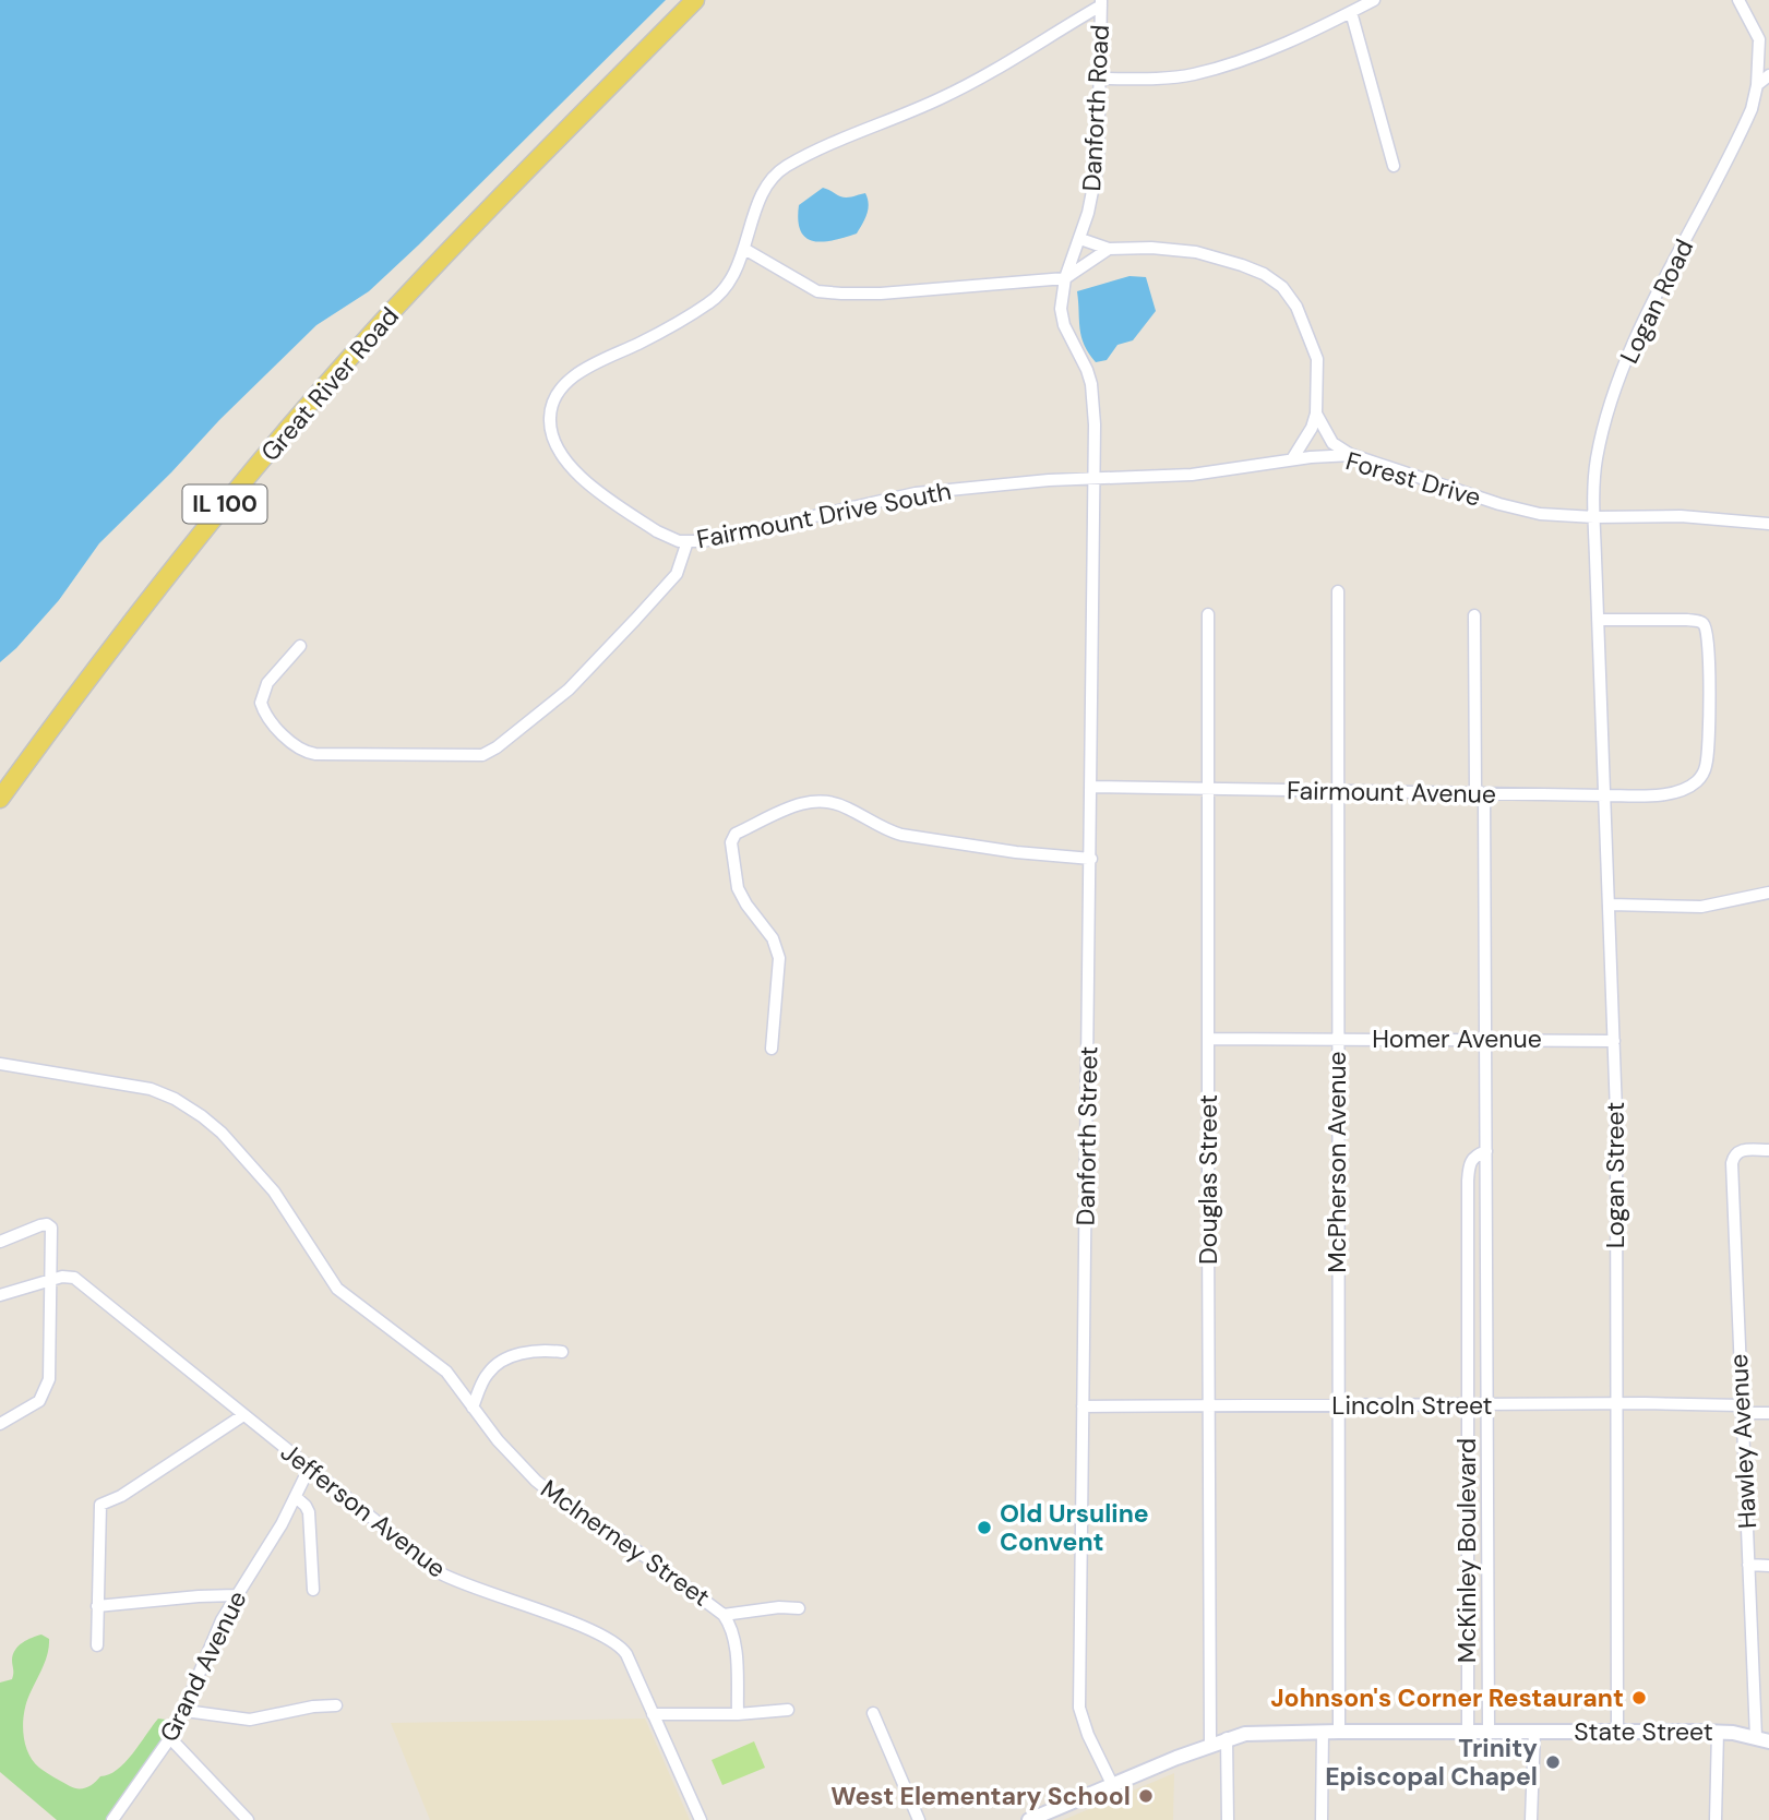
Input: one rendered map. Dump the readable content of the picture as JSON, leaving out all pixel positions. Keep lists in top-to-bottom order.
{
  "streets": {
    "main road": ["Great River Road", "IL 100"],
    "street": [
      "Danforth Road",
      "Logan Road",
      "Forest Drive",
      "Fairmount Drive South",
      "Fairmount Avenue",
      "Homer Avenue",
      "Danforth Street",
      "McPherson Avenue",
      "Logan Street",
      "Douglas Street",
      "Lincoln Street",
      "Hawley Avenue",
      "Jefferson Avenue",
      "McInerney Street",
      "McKinley Boulevard",
      "Grand Avenue",
      "State Street"
    ]
  },
  "crossings": [
    ["Danforth Road", "Forest Drive"],
    ["Danforth Road", "Fairmount Drive South"],
    ["Danforth Road", "Danforth Street"],
    ["Logan Road", "Forest Drive"],
    ["Logan Road", "Fairmount Avenue"],
    ["Logan Road", "Logan Street"],
    ["Forest Drive", "Fairmount Drive South"],
    ["Forest Drive", "Danforth Street"],
    ["Fairmount Drive South", "Danforth Street"],
    ["Fairmount Avenue", "Danforth Street"],
    ["Fairmount Avenue", "McPherson Avenue"],
    ["Fairmount Avenue", "Logan Street"],
    ["Fairmount Avenue", "Douglas Street"],
    ["Fairmount Avenue", "McKinley Boulevard"],
    ["Homer Avenue", "McPherson Avenue"],
    ["Homer Avenue", "Logan Street"],
    ["Homer Avenue", "Douglas Street"],
    ["Homer Avenue", "McKinley Boulevard"],
    ["Danforth Street", "Lincoln Street"],
    ["Danforth Street", "State Street"],
    ["McPherson Avenue", "Lincoln Street"],
    ["McPherson Avenue", "State Street"],
    ["Logan Street", "Lincoln Street"],
    ["Logan Street", "State Street"],
    ["Douglas Street", "Lincoln Street"],
    ["Douglas Street", "State Street"],
    ["Lincoln Street", "Hawley Avenue"],
    ["Lincoln Street", "McKinley Boulevard"],
    ["Hawley Avenue", "State Street"],
    ["Jefferson Avenue", "Grand Avenue"],
    ["McKinley Boulevard", "State Street"]
  ],
  "places": [
    "Old Ursuline Convent",
    "Johnson's Corner Restaurant",
    "Trinity Episcopal Chapel",
    "West Elementary School"
  ]
}
